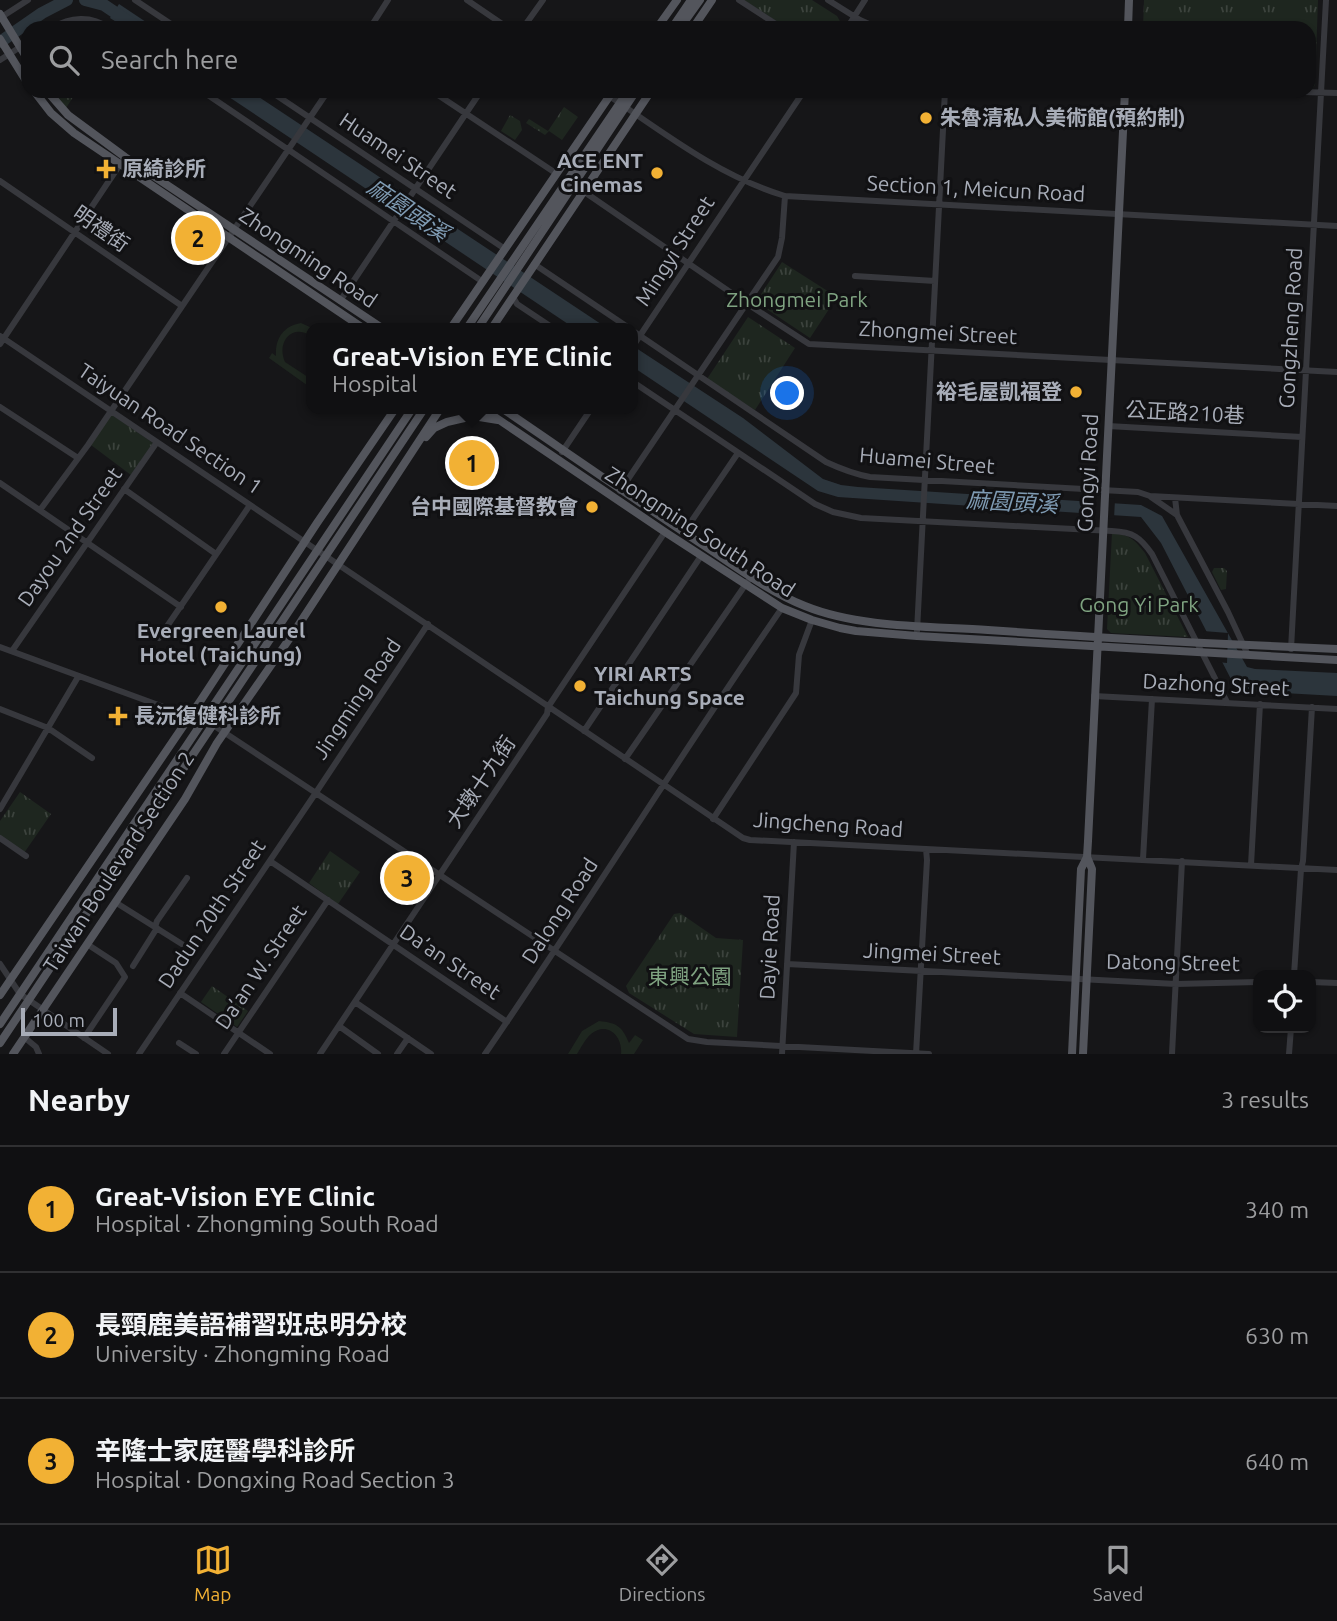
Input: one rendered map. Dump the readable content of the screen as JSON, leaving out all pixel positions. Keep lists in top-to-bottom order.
{
  "streets": {
    "main road": [
      "Zhongming Road",
      "Gongyi Road",
      "Zhongming South Road",
      "Taiwan Boulevard Section 2"
    ],
    "street": [
      "Huamei Street",
      "Section 1, Meicun Road",
      "明禮街",
      "Mingyi Street",
      "Gongzheng Road",
      "Zhongmei Street",
      "公正路210巷",
      "Taiyuan Road Section 1",
      "Dayou 2nd Street",
      "Dazhong Street",
      "Jingming Road",
      "大墩十九街",
      "Jingcheng Road",
      "Dalong Road",
      "Dadun 20th Street",
      "Dayie Road",
      "Jingmei Street",
      "Da’an Street",
      "Datong Street",
      "Da’an W. Street"
    ]
  },
  "crossings": [
    ["Huamei Street", "Gongzheng Road"],
    ["Huamei Street", "Gongyi Road"],
    ["Section 1, Meicun Road", "Mingyi Street"],
    ["Section 1, Meicun Road", "Gongzheng Road"],
    ["Section 1, Meicun Road", "Gongyi Road"],
    ["Mingyi Street", "Zhongmei Street"],
    ["Gongzheng Road", "Zhongmei Street"],
    ["Gongzheng Road", "公正路210巷"],
    ["Gongzheng Road", "Zhongming South Road"],
    ["Zhongmei Street", "Gongyi Road"],
    ["公正路210巷", "Gongyi Road"],
    ["Taiyuan Road Section 1", "Dayou 2nd Street"],
    ["Taiyuan Road Section 1", "Jingcheng Road"],
    ["Taiyuan Road Section 1", "Taiwan Boulevard Section 2"],
    ["Gongyi Road", "Zhongming South Road"],
    ["Gongyi Road", "Dazhong Street"],
    ["Gongyi Road", "Jingcheng Road"],
    ["Gongyi Road", "Jingmei Street"],
    ["Gongyi Road", "Datong Street"],
    ["Zhongming South Road", "大墩十九街"],
    ["Zhongming South Road", "Dalong Road"],
    ["Jingming Road", "Jingcheng Road"],
    ["Jingming Road", "Dadun 20th Street"],
    ["大墩十九街", "Jingcheng Road"],
    ["大墩十九街", "Da’an Street"],
    ["Jingcheng Road", "Taiwan Boulevard Section 2"],
    ["Jingcheng Road", "Dalong Road"],
    ["Jingcheng Road", "Dayie Road"],
    ["Dalong Road", "Da’an Street"],
    ["Dadun 20th Street", "Da’an Street"],
    ["Dayie Road", "Jingmei Street"],
    ["Da’an Street", "Da’an W. Street"]
  ],
  "water": ["麻園頭溪"],
  "parks": ["Zhongmei Park", "Gong Yi Park", "東興公園"],
  "places": {
    "other": [
      "朱魯清私人美術館(預約制)",
      "ACE ENT Cinemas",
      "裕毛屋凱福登",
      "台中國際基督教會",
      "Evergreen Laurel Hotel (Taichung)",
      "YIRI ARTS Taichung Space"
    ],
    "health": ["原綺診所", "長沅復健科診所"]
  },
  "scale_bar": "100 m",
  "page": {
    "search": "Search here",
    "pins": ["2", "1", "3"],
    "popup": ["Great-Vision EYE Clinic", "Hospital"],
    "scale": "100 m",
    "heading": ["Nearby", "3 results"],
    "list": [
      {
        "mark": "1",
        "name": "Great-Vision EYE Clinic",
        "note": "Hospital · Zhongming South Road",
        "value": "340 m"
      },
      {
        "mark": "2",
        "name": "長頸鹿美語補習班忠明分校",
        "note": "University · Zhongming Road",
        "value": "630 m"
      },
      {
        "mark": "3",
        "name": "辛隆士家庭醫學科診所",
        "note": "Hospital · Dongxing Road Section 3",
        "value": "640 m"
      }
    ],
    "nav": ["Map", "Directions", "Saved"]
  }
}
